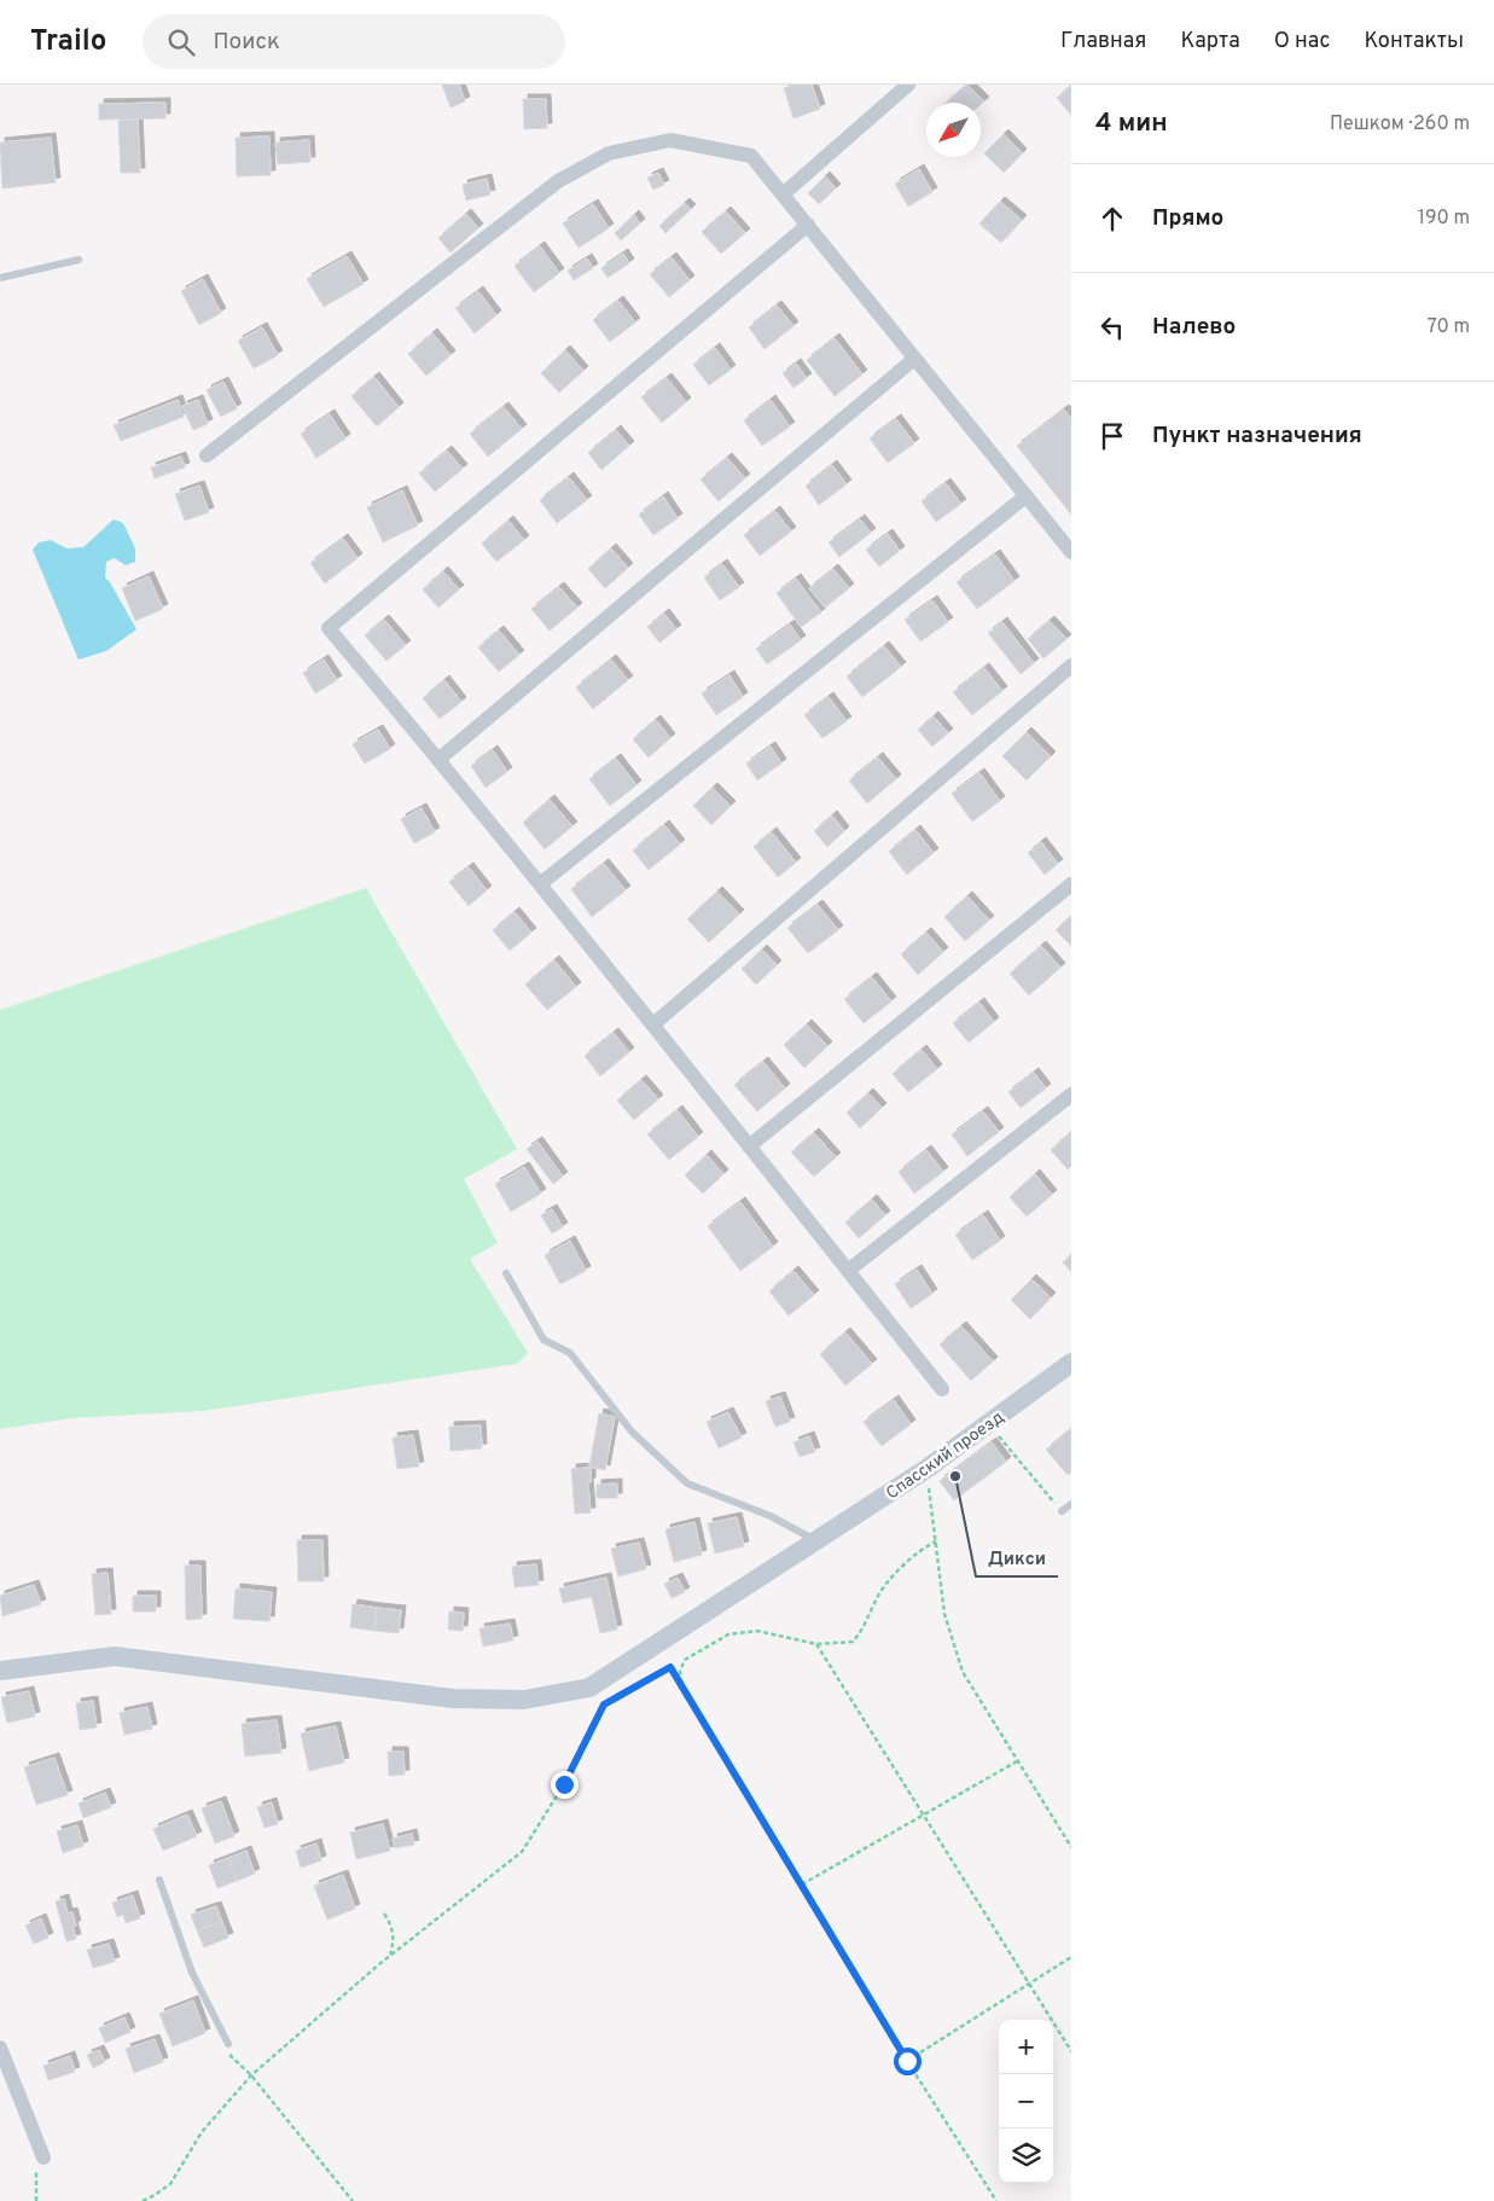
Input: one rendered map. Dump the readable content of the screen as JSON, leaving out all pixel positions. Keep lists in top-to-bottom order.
{
  "streets": {
    "street": ["Спасский проезд"]
  },
  "places": ["Дикси"],
  "north": "bottom left",
  "page": {
    "header": "Trailo",
    "search": "Поиск",
    "nav": [
      "Главная",
      "Карта",
      "О нас",
      "Контакты"
    ],
    "heading": ["4 мин", "Пешком · 260 m"],
    "list": [
      ["Прямо", "190 m"],
      ["Налево", "70 m"],
      "Пункт назначения"
    ],
    "map_buttons": ["+", "−"]
  }
}
